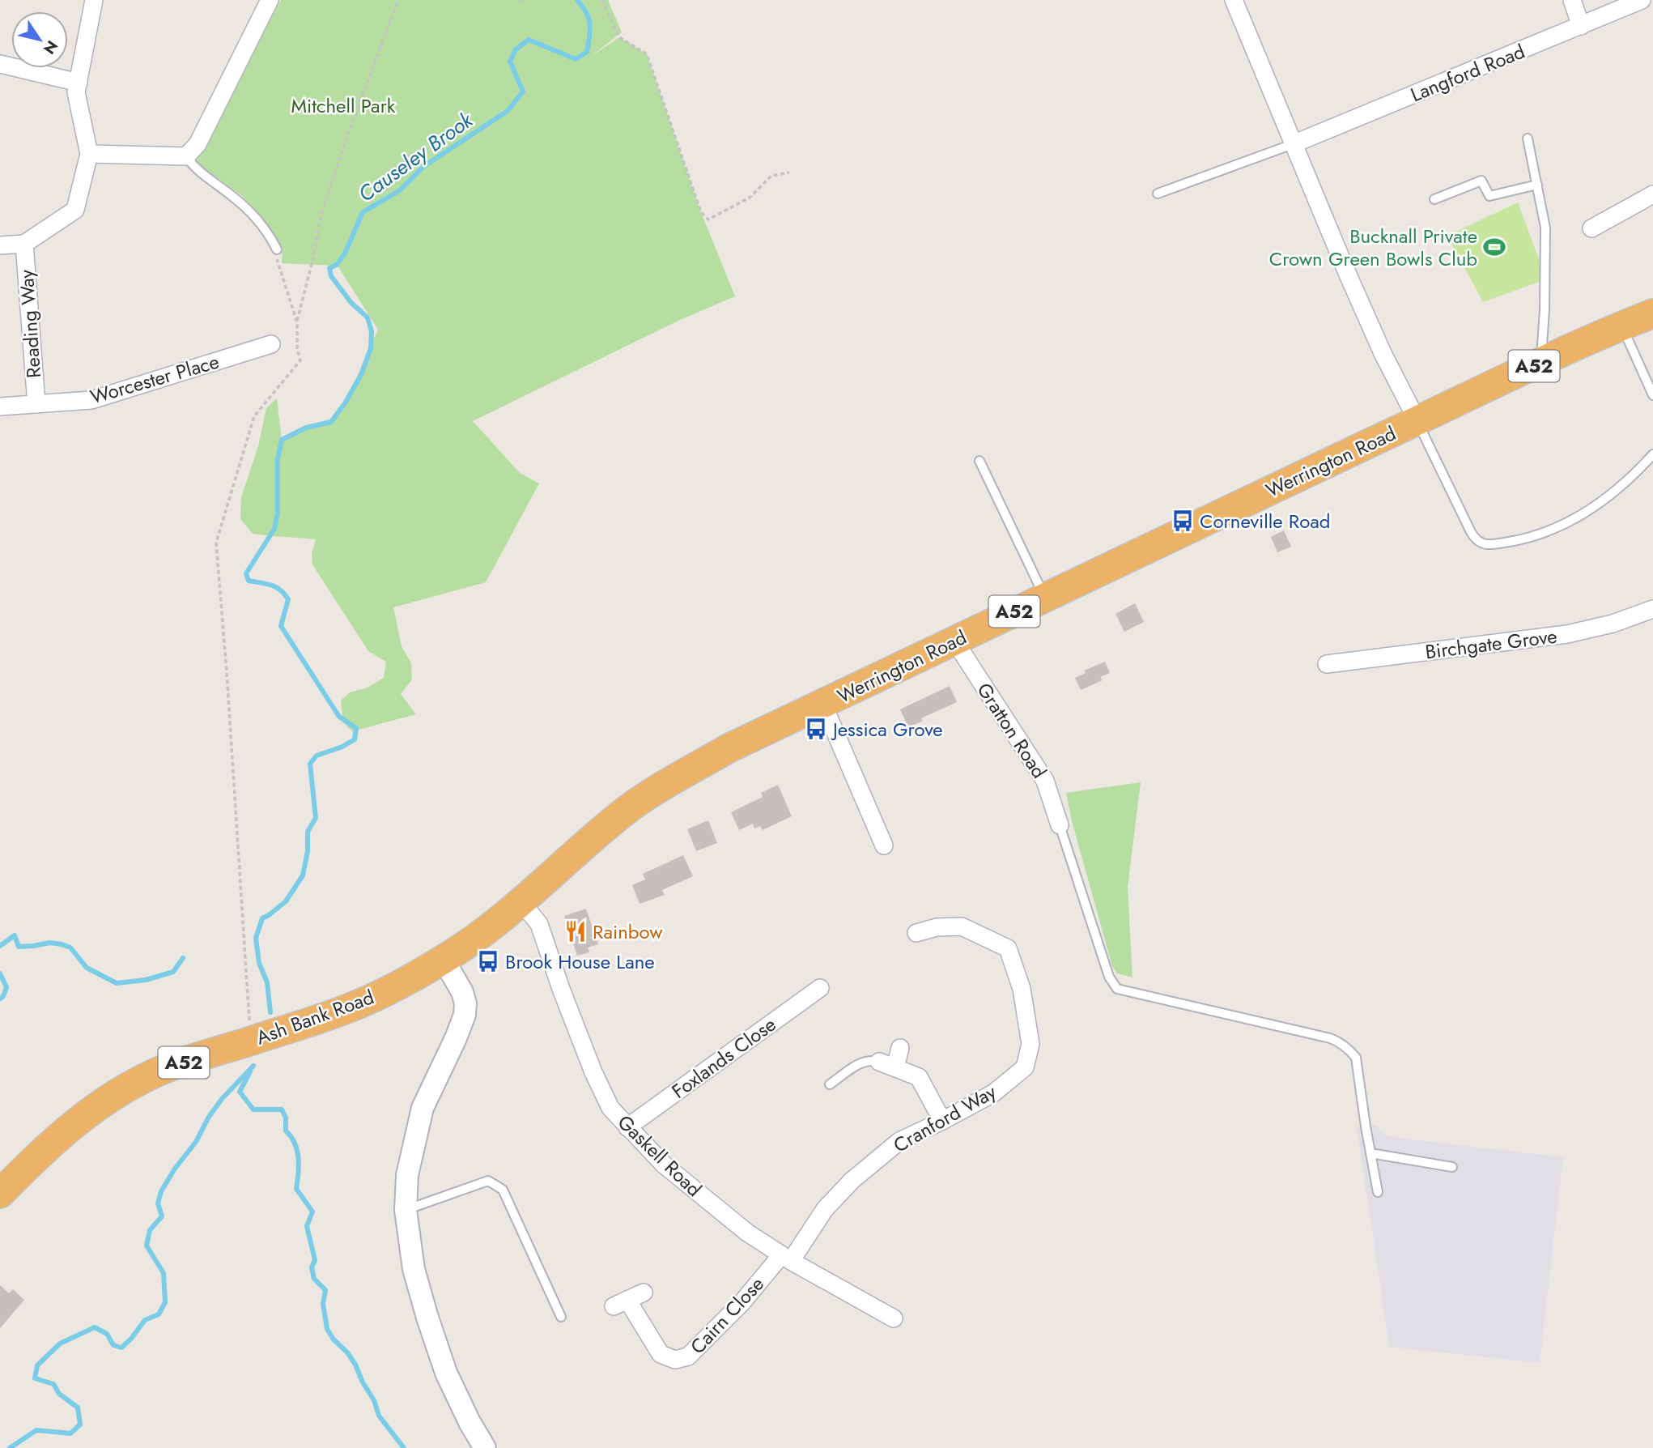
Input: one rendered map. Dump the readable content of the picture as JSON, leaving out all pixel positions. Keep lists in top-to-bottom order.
{
  "streets": {
    "highway": ["A52", "Werrington Road", "Ash Bank Road"],
    "street": [
      "Langford Road",
      "Reading Way",
      "Worcester Place",
      "Birchgate Grove",
      "Gratton Road",
      "Foxlands Close",
      "Cranford Way",
      "Gaskell Road",
      "Cairn Close"
    ]
  },
  "crossings": [
    ["Reading Way", "Worcester Place"],
    ["Werrington Road", "Gratton Road"],
    ["Werrington Road", "Ash Bank Road"],
    ["Ash Bank Road", "Gaskell Road"],
    ["Foxlands Close", "Gaskell Road"],
    ["Cranford Way", "Gaskell Road"],
    ["Cranford Way", "Cairn Close"],
    ["Gaskell Road", "Cairn Close"]
  ],
  "water": ["Causeley Brook"],
  "parks": ["Mitchell Park"],
  "places": {
    "sports": ["Bucknall Private Crown Green Bowls Club"],
    "bus stop": ["Corneville Road", "Jessica Grove", "Brook House Lane"],
    "restaurant": ["Rainbow"]
  },
  "north": "bottom right"
}
